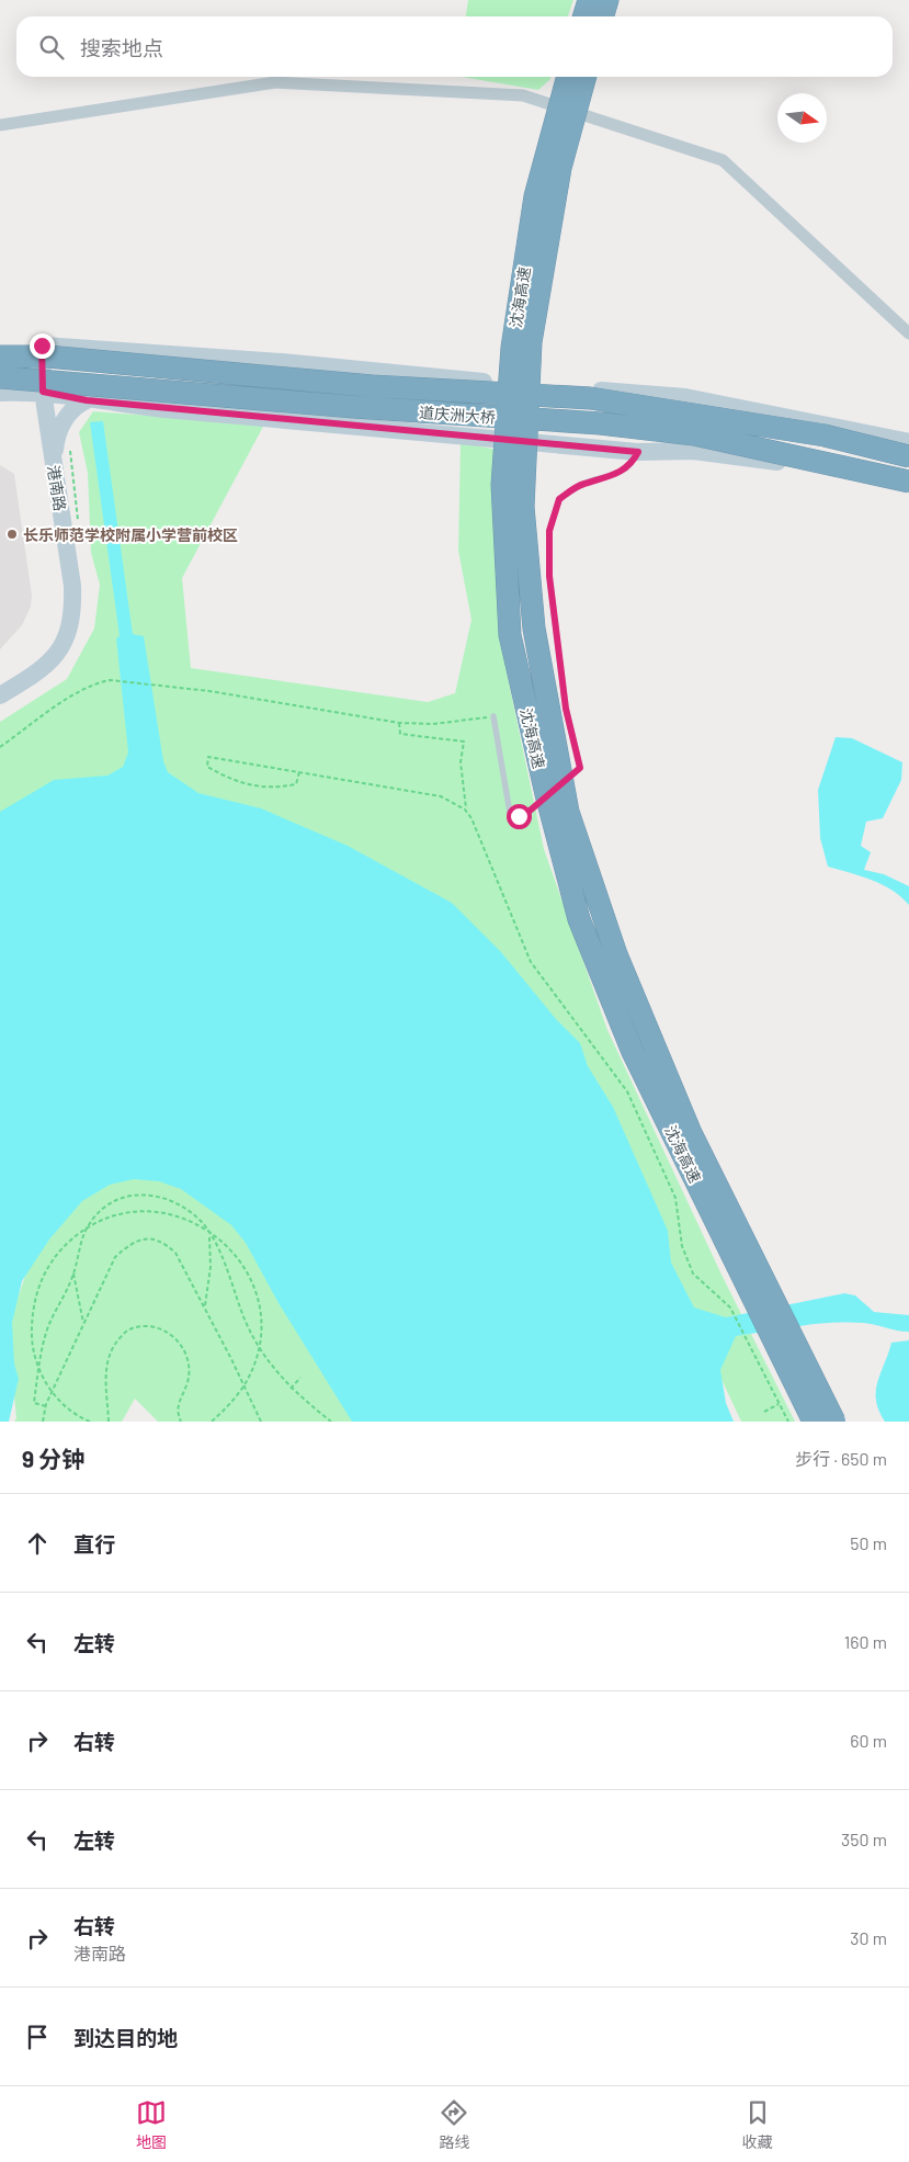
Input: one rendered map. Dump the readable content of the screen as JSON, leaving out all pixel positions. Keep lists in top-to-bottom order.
{
  "streets": {
    "highway": ["沈海高速", "道庆洲大桥"],
    "main road": ["港南路"]
  },
  "places": ["长乐师范学校附属小学营前校区"],
  "north": "right",
  "page": {
    "search": "搜索地点",
    "heading": ["9 分钟", "步行 · 650 m"],
    "list": [
      ["直行", "50 m"],
      ["左转", "160 m"],
      ["右转", "60 m"],
      ["左转", "350 m"],
      ["右转", "港南路", "30 m"],
      "到达目的地"
    ],
    "nav": ["地图", "路线", "收藏"]
  }
}
